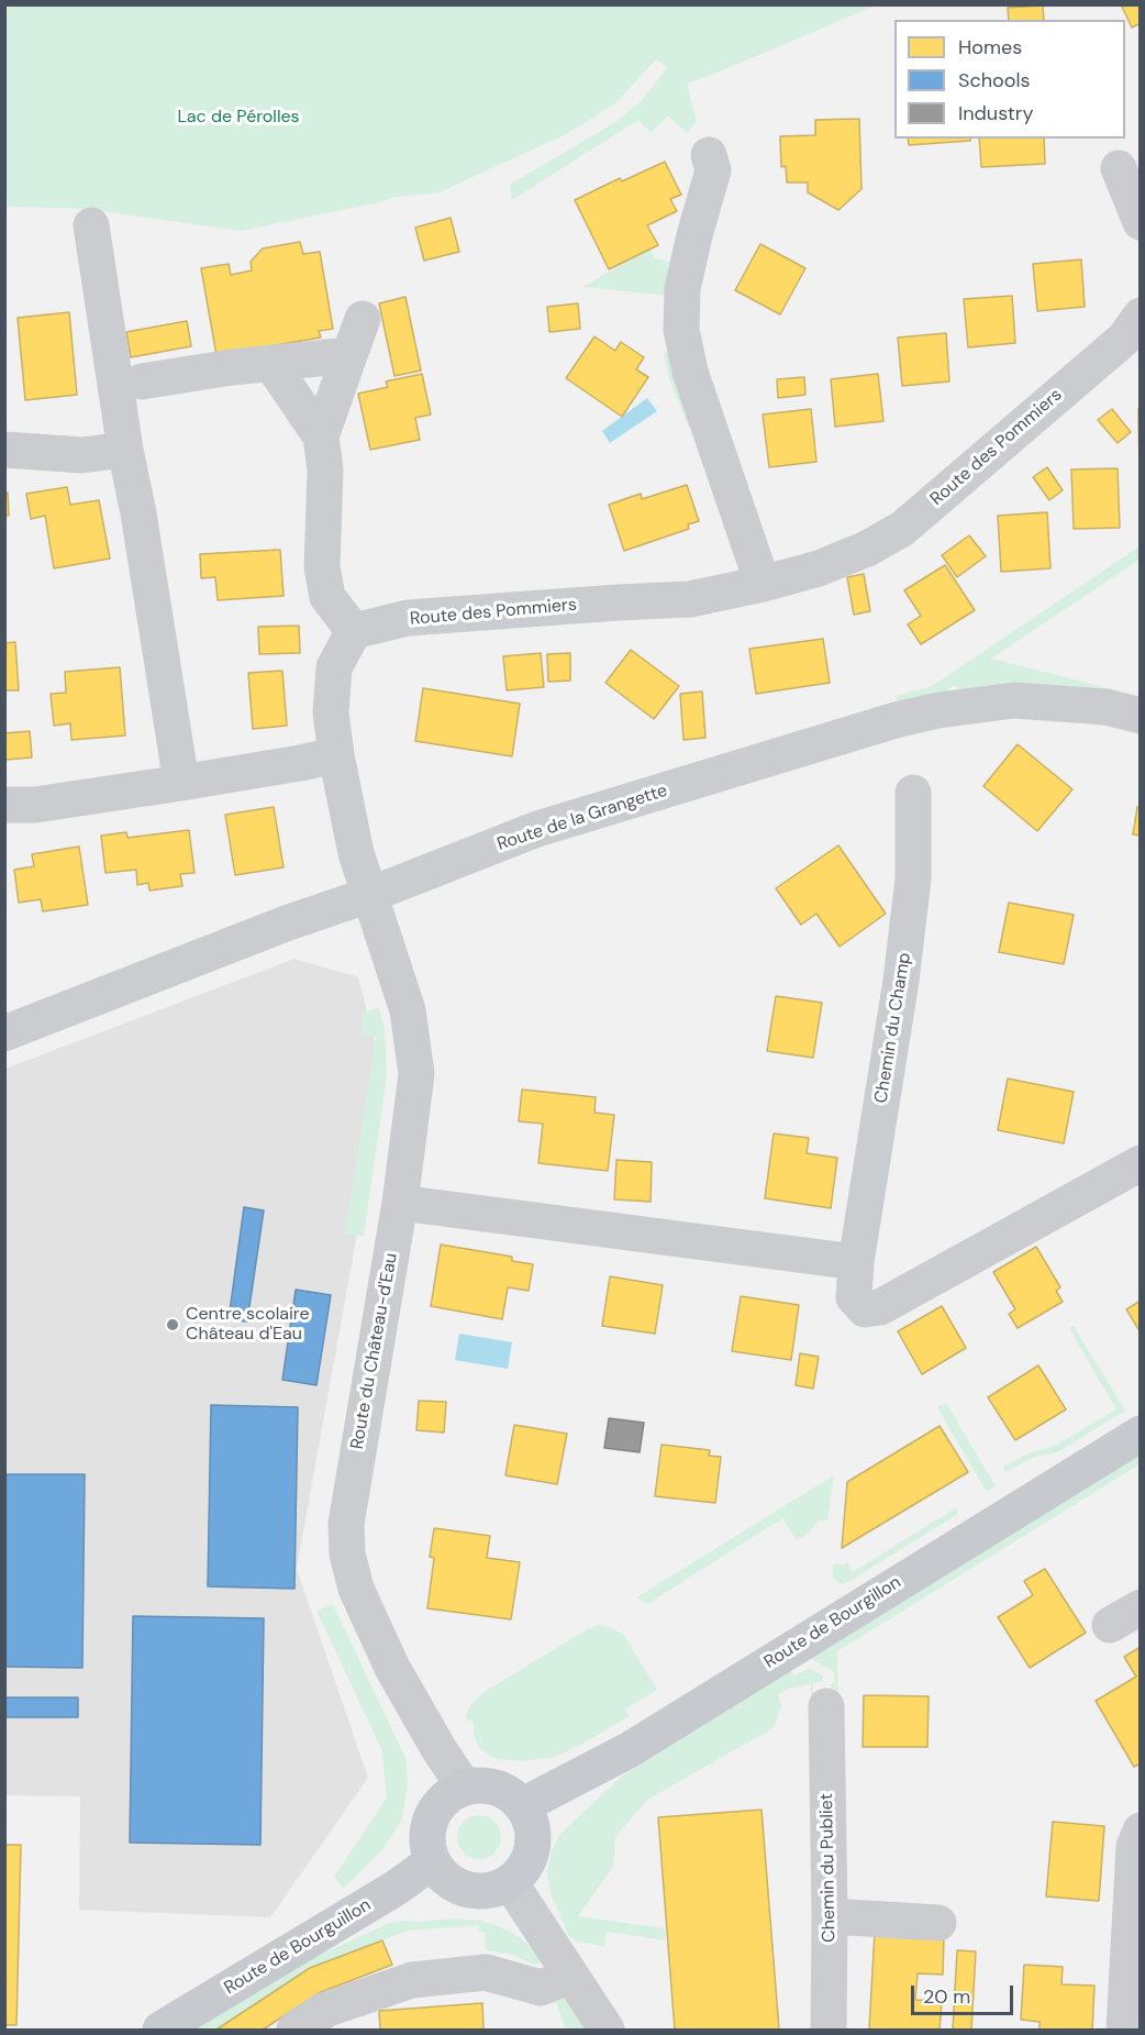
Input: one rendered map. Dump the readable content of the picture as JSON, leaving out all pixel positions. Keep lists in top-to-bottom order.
{
  "streets": {
    "main road": ["Route de Bourgillon", "Route de Bourguillon"],
    "street": [
      "Route des Pommiers",
      "Route de la Grangette",
      "Chemin du Champ",
      "Route du Château-d'Eau",
      "Chemin du Publiet"
    ]
  },
  "crossings": [
    ["Route de la Grangette", "Route du Château-d'Eau"],
    ["Route du Château-d'Eau", "Route de Bourgillon"],
    ["Route du Château-d'Eau", "Route de Bourguillon"],
    ["Route de Bourgillon", "Route de Bourguillon"]
  ],
  "parks": ["Lac de Pérolles"],
  "places": ["Centre scolaire Château d'Eau"],
  "legend": ["Homes", "Schools", "Industry"],
  "scale_bar": "20 m"
}
